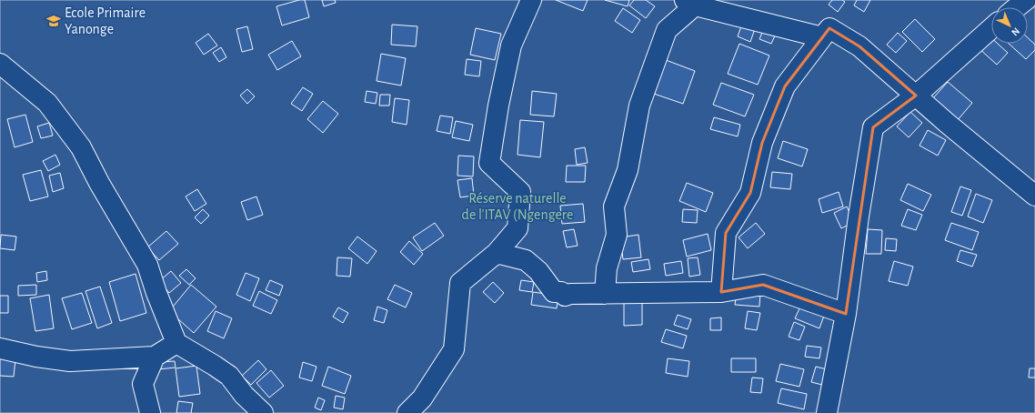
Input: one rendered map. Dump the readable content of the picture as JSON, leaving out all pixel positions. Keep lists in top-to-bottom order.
{
  "parks": ["Réserve naturelle de l'ITAV (Ngengere"],
  "places": {
    "school or university": ["Ecole Primaire Yanonge"]
  },
  "north": "bottom right"
}
